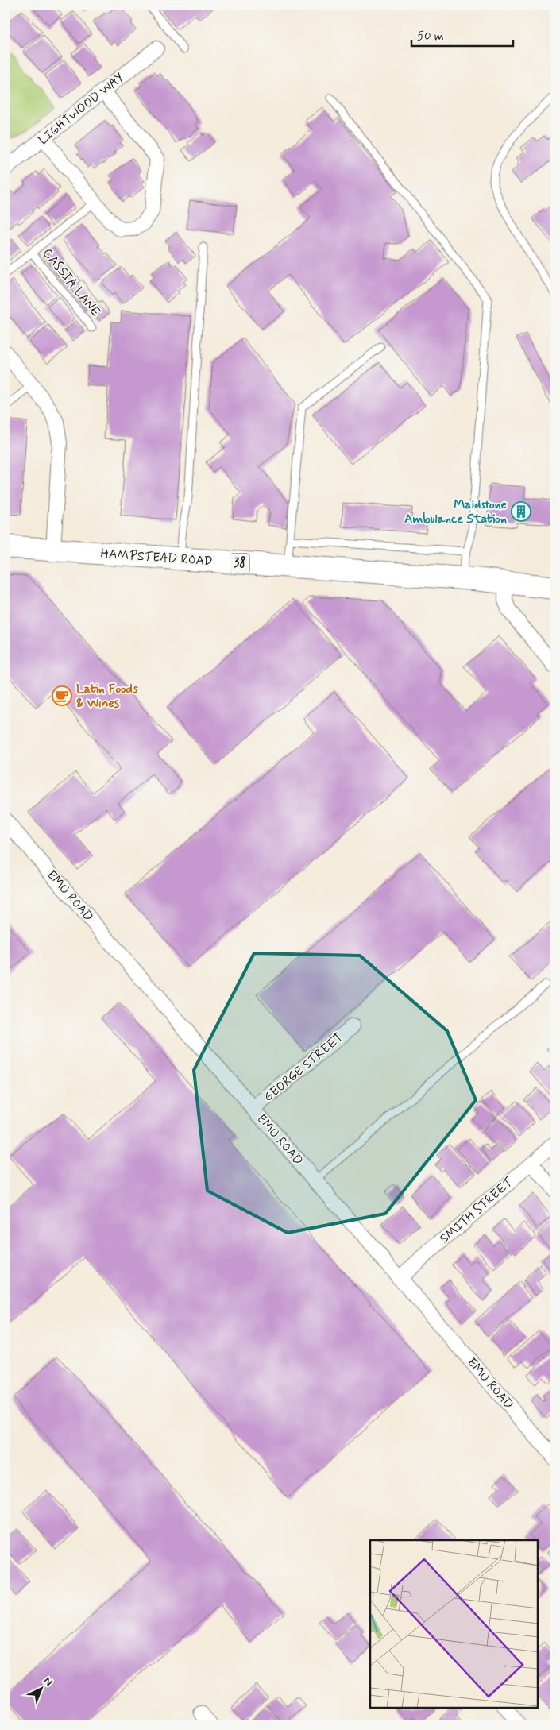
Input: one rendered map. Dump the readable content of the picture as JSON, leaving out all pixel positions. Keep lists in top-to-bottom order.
{
  "streets": {
    "main road": ["HAMPSTEAD ROAD", "38"],
    "street": [
      "LIGHTWOOD WAY",
      "EMU ROAD",
      "GEORGE STREET",
      "SMITH STREET"
    ],
    "lane": ["CASSIA LANE"]
  },
  "crossings": [
    ["EMU ROAD", "GEORGE STREET"],
    ["EMU ROAD", "SMITH STREET"]
  ],
  "places": {
    "building": ["Maidstone Ambulance Station"],
    "cafe": ["Latin Foods & Wines"]
  },
  "scale_bar": "50 m",
  "north": "top right"
}
